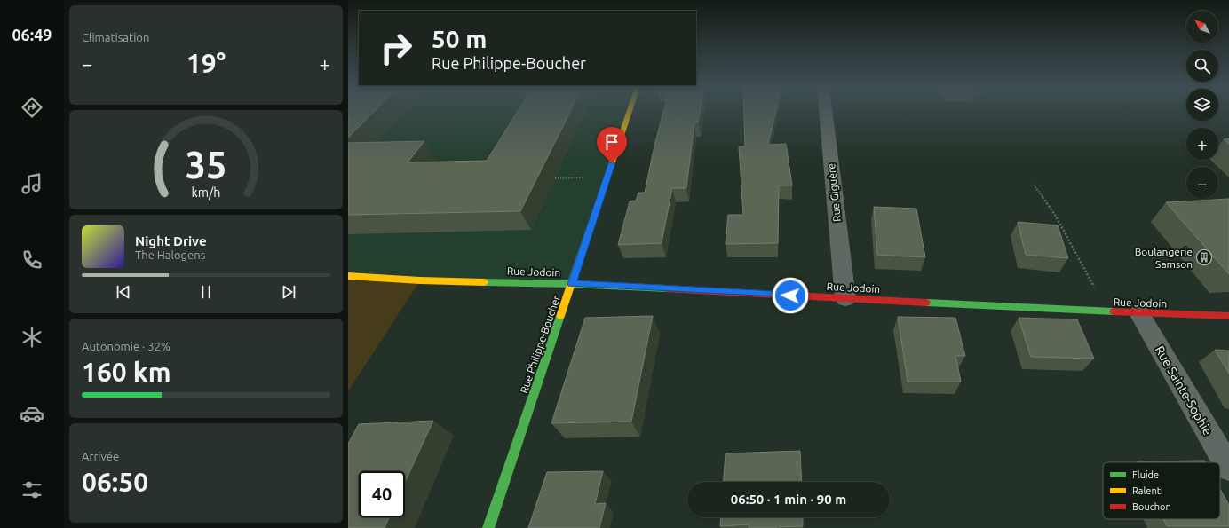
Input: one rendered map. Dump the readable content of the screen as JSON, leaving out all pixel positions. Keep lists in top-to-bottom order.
{
  "streets": {
    "street": [
      "Rue Giguère",
      "Rue Jodoin",
      "Rue Philippe-Boucher",
      "Rue Sainte-Sophie"
    ]
  },
  "crossings": [
    ["Rue Giguère", "Rue Jodoin"],
    ["Rue Jodoin", "Rue Philippe-Boucher"],
    ["Rue Jodoin", "Rue Sainte-Sophie"]
  ],
  "places": {
    "building": ["Boulangerie Samson"]
  },
  "legend": ["Fluide", "Ralenti", "Bouchon"],
  "north": "top left",
  "page": {
    "tabs": "06:49",
    "tile": [
      "Climatisation",
      ["Autonomie · 32%", "160 km"],
      ["Arrivée", "06:50"]
    ],
    "map_buttons": ["+", "−"],
    "turn": ["50 m", "Rue Philippe-Boucher"],
    "heat": ["−", "19°", "+"],
    "song": ["Night Drive", "The Halogens"],
    "limit": "40",
    "trip": "06:50 · 1 min · 90 m",
    "gauge": ["35", "km/h"]
  }
}
